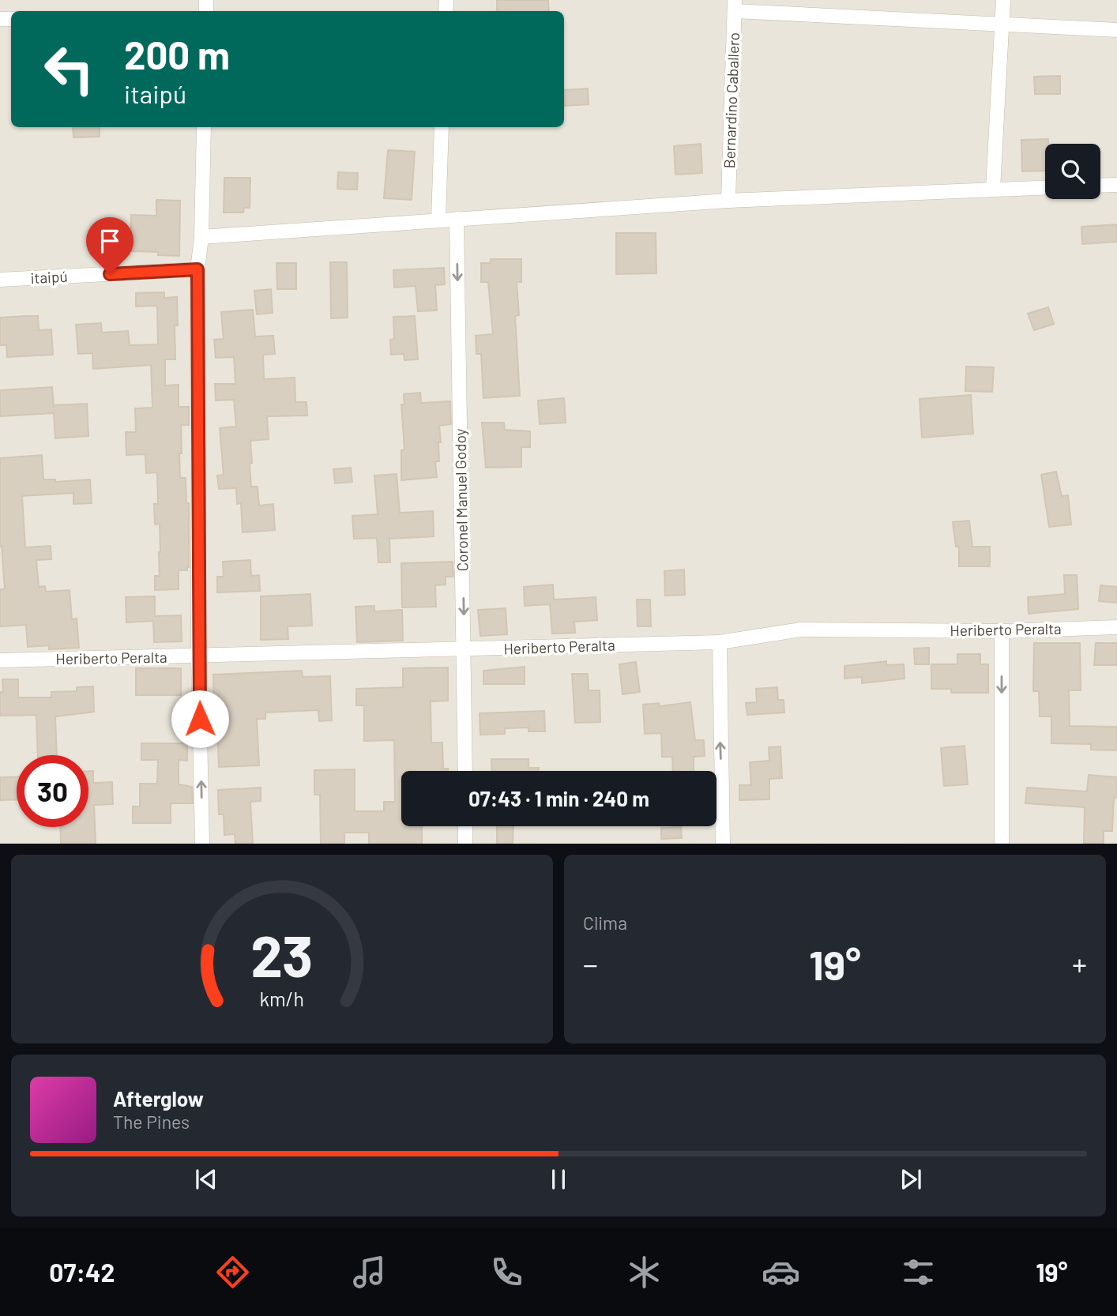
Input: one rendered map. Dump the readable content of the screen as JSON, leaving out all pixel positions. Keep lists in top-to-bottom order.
{
  "streets": {
    "street": [
      "Bernardino Caballero",
      "itaipú",
      "Coronel Manuel Godoy",
      "Heriberto Peralta"
    ]
  },
  "crossings": [
    ["Coronel Manuel Godoy", "Heriberto Peralta"]
  ],
  "one_way": ["Coronel Manuel Godoy"],
  "page": {
    "turn": ["200 m", "itaipú"],
    "limit": "30",
    "trip": "07:43 · 1 min · 240 m",
    "tile": "Clima",
    "heat": ["−", "19°", "+"],
    "song": ["Afterglow", "The Pines"],
    "tabs": ["07:42", "19°"],
    "gauge": ["23", "km/h"]
  }
}
